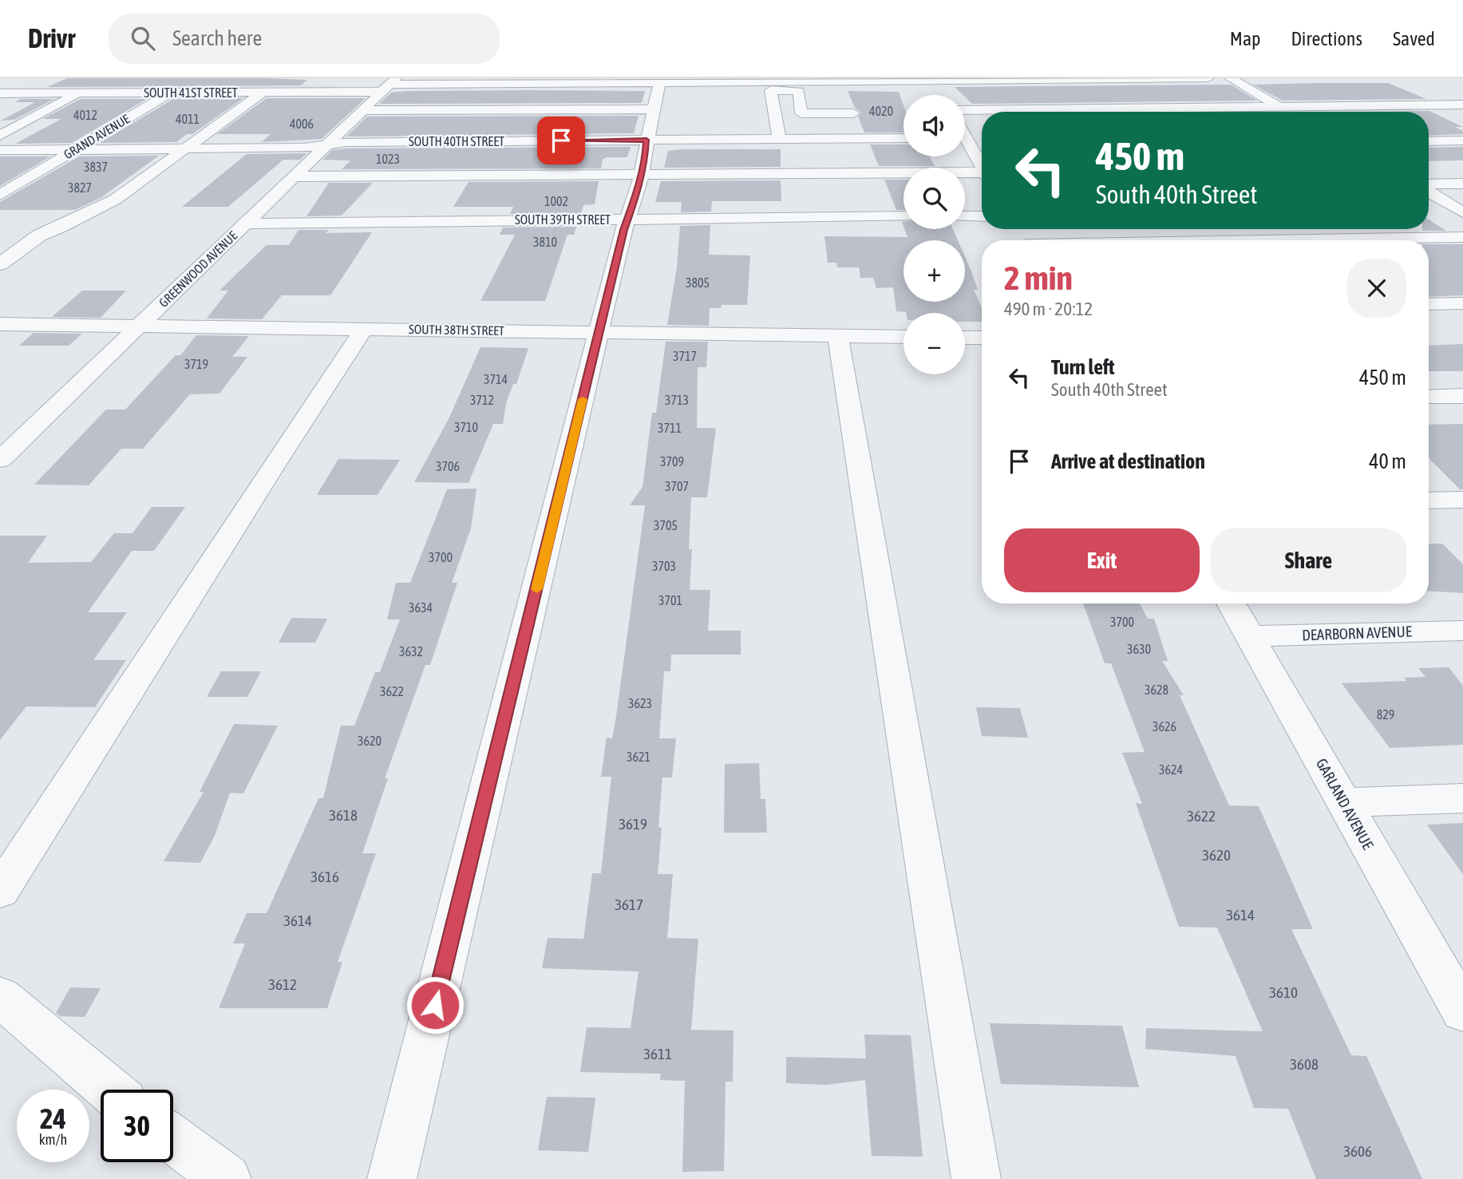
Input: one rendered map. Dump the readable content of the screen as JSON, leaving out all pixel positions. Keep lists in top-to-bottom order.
{
  "streets": {
    "street": [
      "SOUTH 41ST STREET",
      "GRAND AVENUE",
      "SOUTH 40TH STREET",
      "SOUTH 39TH STREET",
      "GREENWOOD AVENUE",
      "SOUTH 38TH STREET",
      "DEARBORN AVENUE",
      "GARLAND AVENUE"
    ]
  },
  "crossings": [
    ["SOUTH 41ST STREET", "GRAND AVENUE"],
    ["SOUTH 41ST STREET", "GREENWOOD AVENUE"],
    ["GRAND AVENUE", "SOUTH 40TH STREET"],
    ["SOUTH 40TH STREET", "GREENWOOD AVENUE"],
    ["SOUTH 39TH STREET", "GREENWOOD AVENUE"],
    ["GREENWOOD AVENUE", "SOUTH 38TH STREET"],
    ["DEARBORN AVENUE", "GARLAND AVENUE"]
  ],
  "house_numbers": [
    "4020",
    "4012",
    "4011",
    "4006",
    "1023",
    "3837",
    "3827",
    "1002",
    "3810",
    "3805",
    "3717",
    "3719",
    "3714",
    "3712",
    "3713",
    "3710",
    "3711",
    "3709",
    "3706",
    "3707",
    "3705",
    "3700",
    "3703",
    "3701",
    "3634",
    "3700",
    "3630",
    "3632",
    "3628",
    "3622",
    "3623",
    "829",
    "3626",
    "3620",
    "3621",
    "3624",
    "3618",
    "3622",
    "3619",
    "3620",
    "3616",
    "3617",
    "3614",
    "3614",
    "3612",
    "3610",
    "3611",
    "3608",
    "3606"
  ],
  "page": {
    "header": "Drivr",
    "search": "Search here",
    "nav": ["Map", "Directions", "Saved"],
    "map_buttons": ["+", "−"],
    "turn": ["450 m", "South 40th Street"],
    "heading": ["2 min", "490 m · 20:12"],
    "list": [
      {
        "name": "Turn left",
        "note": "South 40th Street",
        "value": "450 m"
      },
      {
        "name": "Arrive at destination",
        "value": "40 m"
      }
    ],
    "buttons": ["Exit", "Share"],
    "speed": "24 km/h",
    "limit": "30"
  }
}
